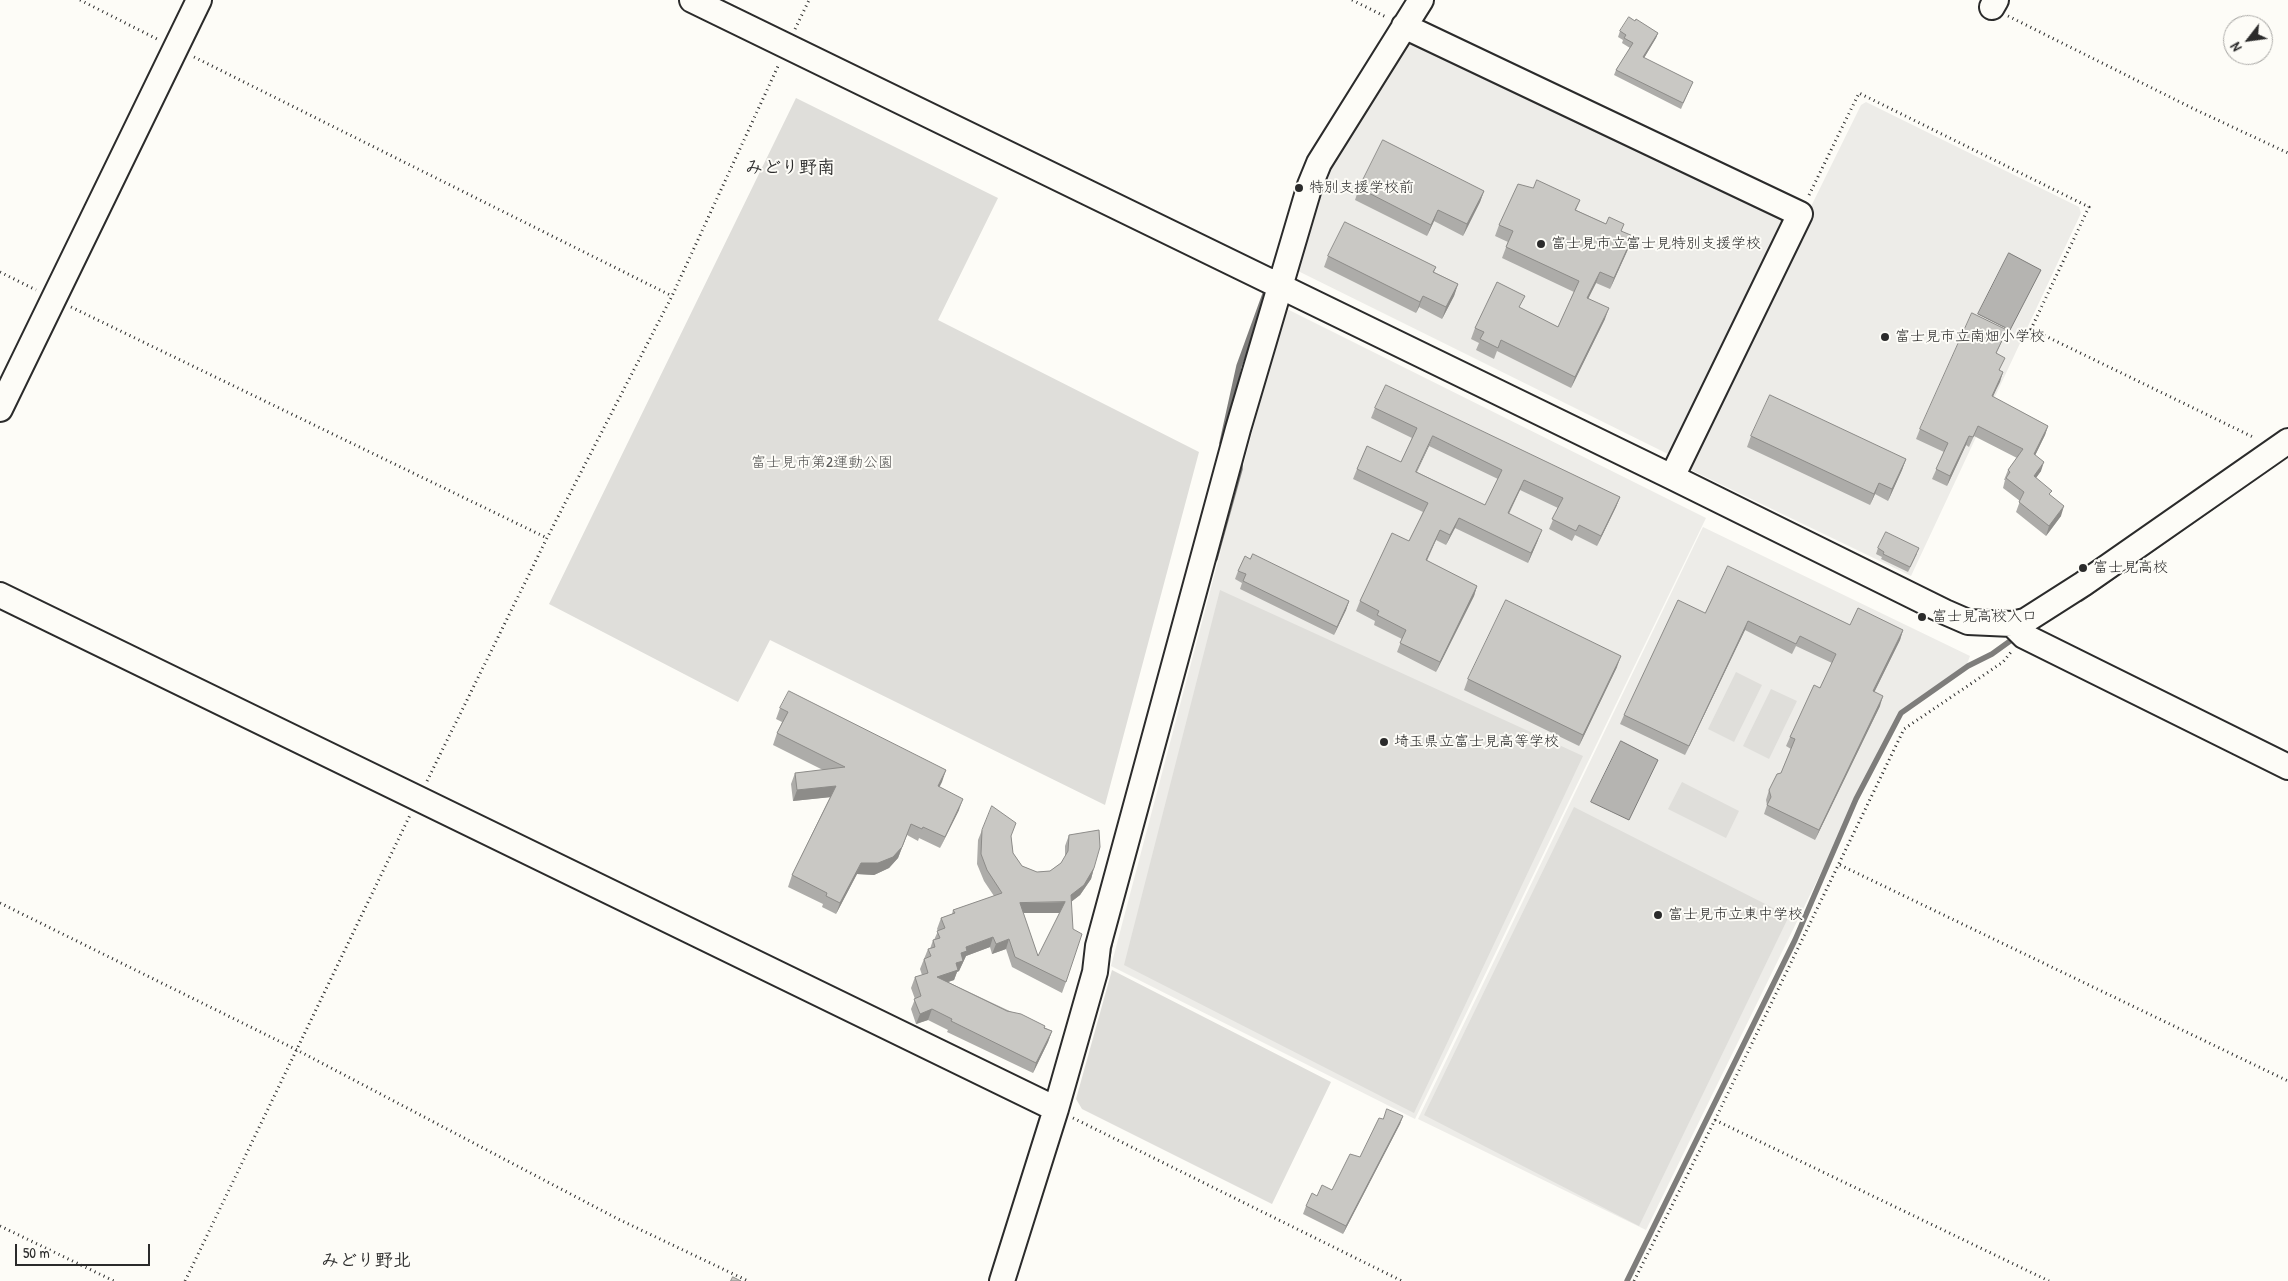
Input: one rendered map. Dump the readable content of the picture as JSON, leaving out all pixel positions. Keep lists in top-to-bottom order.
{
  "districts": ["みどり野南", "みどり野北"],
  "parks": ["富士見市第2運動公園"],
  "places": [
    "特別支援学校前",
    "富士見市立富士見特別支援学校",
    "富士見市立南畑小学校",
    "富士見高校",
    "富士見高校入口",
    "埼玉県立富士見高等学校",
    "富士見市立東中学校"
  ],
  "scale_bar": "50 m",
  "north": "bottom left"
}
